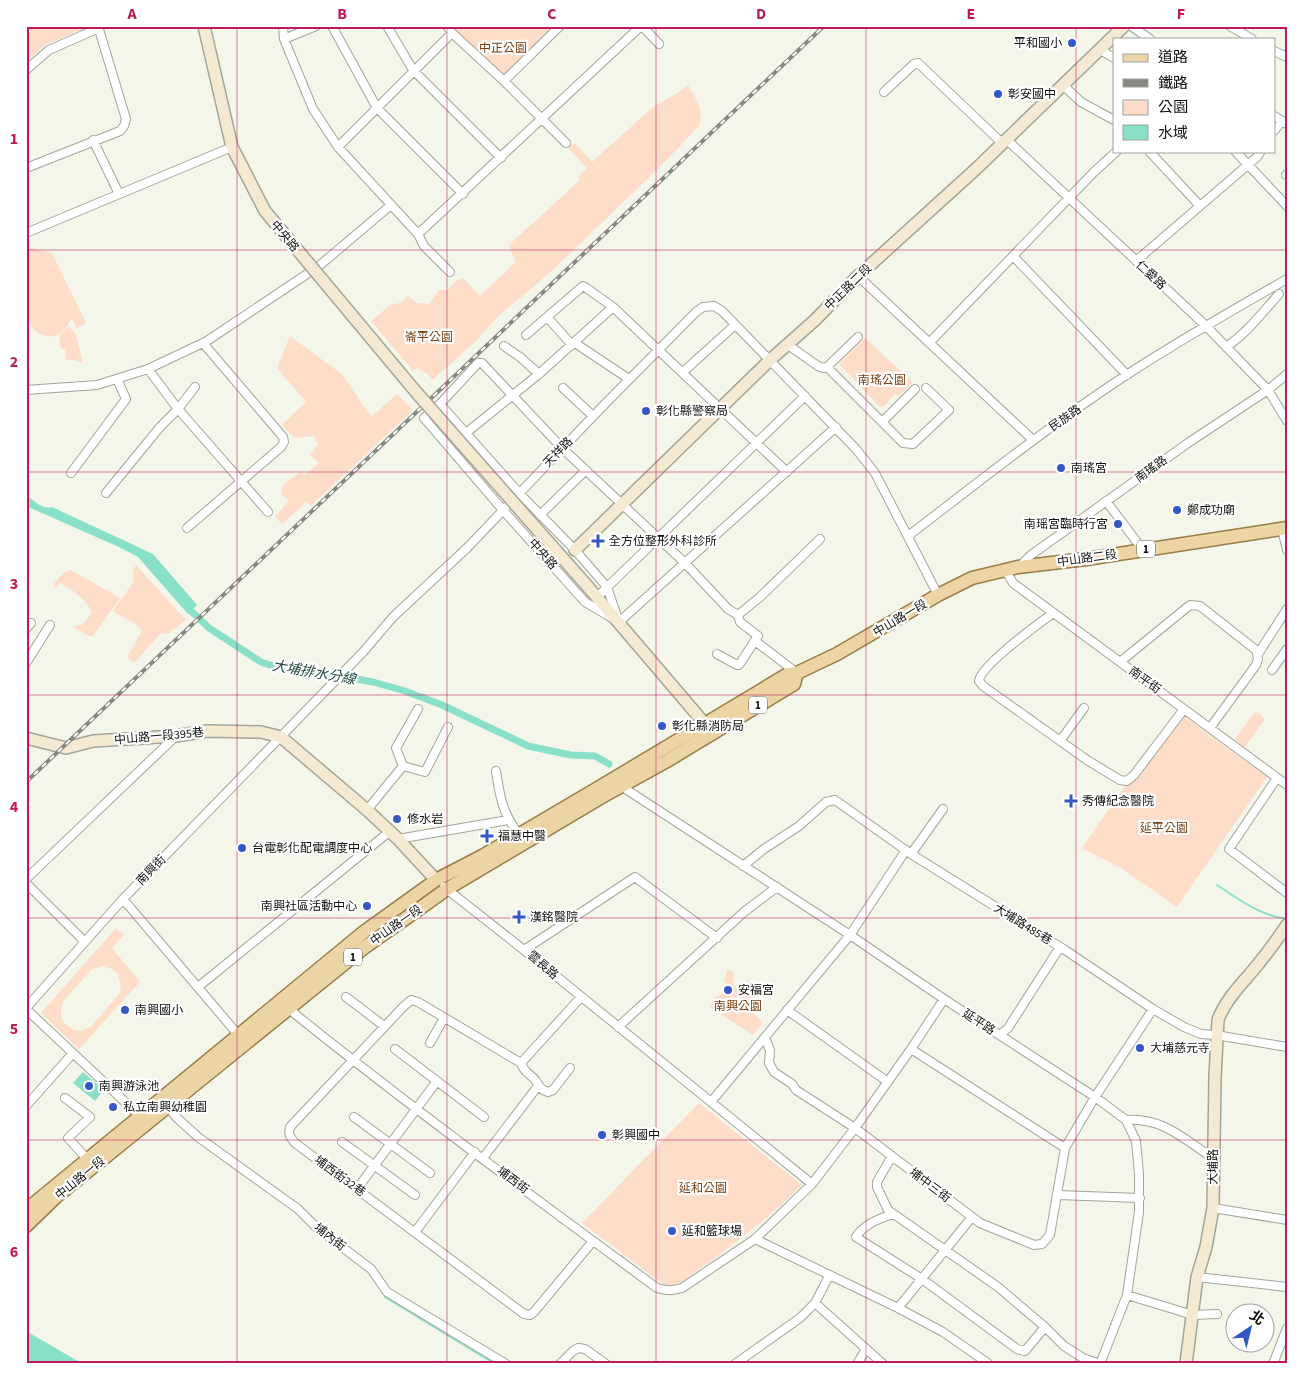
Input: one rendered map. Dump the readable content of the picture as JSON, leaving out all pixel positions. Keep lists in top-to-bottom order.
{
  "streets": {
    "main road": ["1", "中山路二段", "中山路一段"],
    "street": [
      "中央路",
      "仁愛路",
      "中正路二段",
      "民族路",
      "天祥路",
      "南瑤路",
      "南平街",
      "中山路一段395巷",
      "南興街",
      "大埔路485巷",
      "雲長路",
      "延平路",
      "大埔路",
      "埔西街32巷",
      "埔西街",
      "埔中三街",
      "埔內街"
    ]
  },
  "crossings": [
    ["中央路", "中正路二段"],
    ["中央路", "天祥路"],
    ["中央路", "中山路一段"],
    ["仁愛路", "中正路二段"],
    ["仁愛路", "民族路"],
    ["仁愛路", "南瑤路"],
    ["中正路二段", "天祥路"],
    ["民族路", "天祥路"],
    ["天祥路", "中山路一段395巷"],
    ["天祥路", "南興街"],
    ["天祥路", "雲長路"],
    ["南瑤路", "中山路二段"],
    ["南瑤路", "中山路一段"],
    ["南瑤路", "南平街"],
    ["中山路二段", "中山路一段"],
    ["中山路二段", "南平街"],
    ["中山路一段", "南平街"],
    ["中山路一段", "雲長路"],
    ["中山路一段", "延平路"],
    ["中山路一段", "埔西街"],
    ["中山路一段", "埔內街"],
    ["中山路一段395巷", "南興街"],
    ["中山路一段395巷", "雲長路"],
    ["南興街", "雲長路"],
    ["大埔路485巷", "延平路"],
    ["大埔路485巷", "大埔路"],
    ["雲長路", "埔西街"],
    ["延平路", "埔西街"],
    ["埔西街32巷", "埔西街"],
    ["埔西街", "埔中三街"]
  ],
  "water": ["大埔排水分線"],
  "parks": [
    "中正公園",
    "崙平公園",
    "南瑤公園",
    "延平公園",
    "南興公園",
    "延和公園"
  ],
  "places": {
    "other": [
      "平和國小",
      "彰安國中",
      "彰化縣警察局",
      "南瑤宮",
      "鄭成功廟",
      "南瑶宮臨時行宮",
      "彰化縣消防局",
      "修水岩",
      "台電彰化配電調度中心",
      "南興社區活動中心",
      "安福宮",
      "南興國小",
      "大埔慈元寺",
      "南興游泳池",
      "私立南興幼稚園",
      "彰興國中",
      "延和籃球場"
    ],
    "health": [
      "全方位整形外科診所",
      "秀傳紀念醫院",
      "福慧中醫",
      "漢銘醫院"
    ]
  },
  "legend": [
    "道路",
    "鐵路",
    "公園",
    "水域"
  ],
  "north": "top right",
  "grid": {
    "columns": [
      "A",
      "B",
      "C",
      "D",
      "E",
      "F"
    ],
    "rows": [
      "1",
      "2",
      "3",
      "4",
      "5",
      "6"
    ]
  }
}
